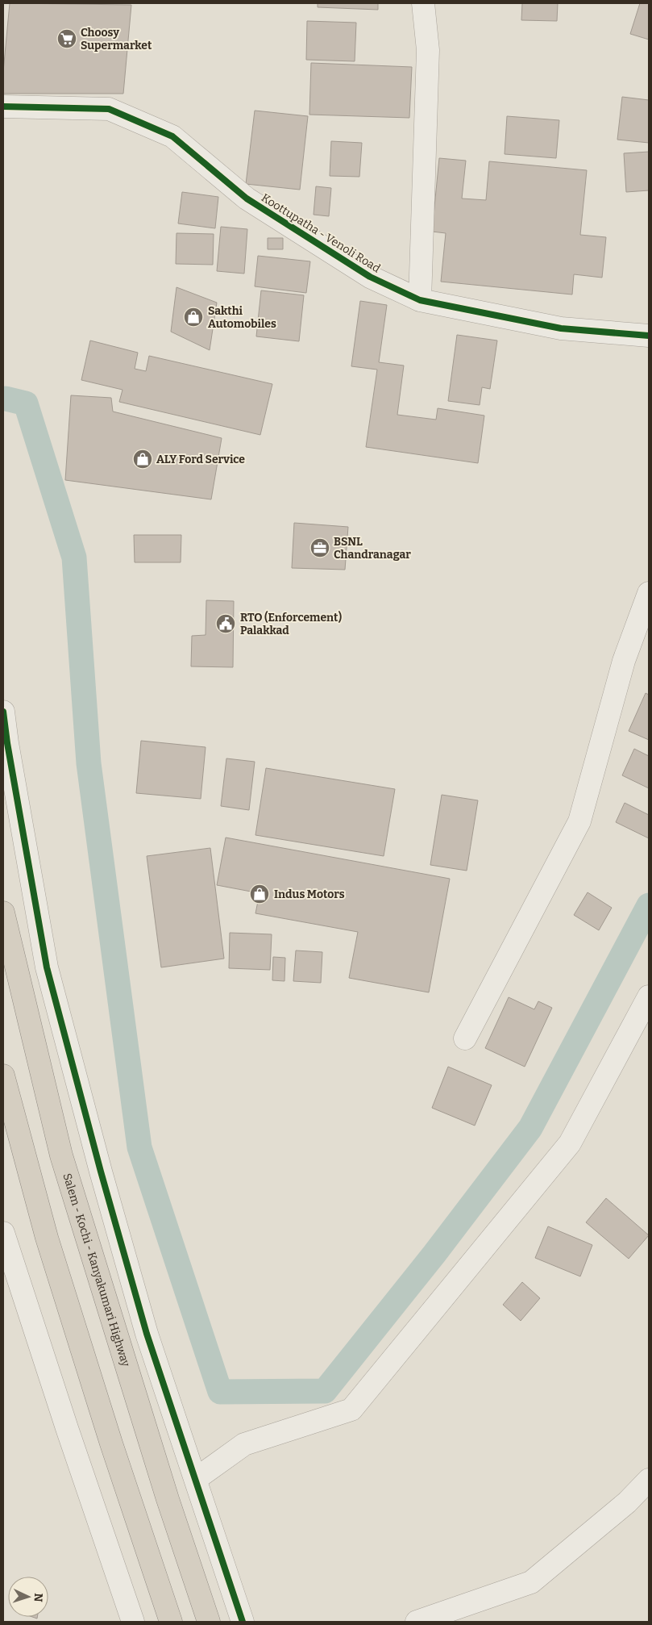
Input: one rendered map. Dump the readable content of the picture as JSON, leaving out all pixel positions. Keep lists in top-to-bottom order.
{
  "streets": {
    "highway": ["Salem - Kochi - Kanyakumari Highway"],
    "street": ["Koottupatha - Venoli Road"]
  },
  "places": {
    "supermarket": ["Choosy Supermarket"],
    "shop": ["Sakthi Automobiles", "ALY Ford Service", "Indus Motors"],
    "office": ["BSNL Chandranagar"],
    "public building": ["RTO (Enforcement) Palakkad"]
  },
  "north": "right"
}
